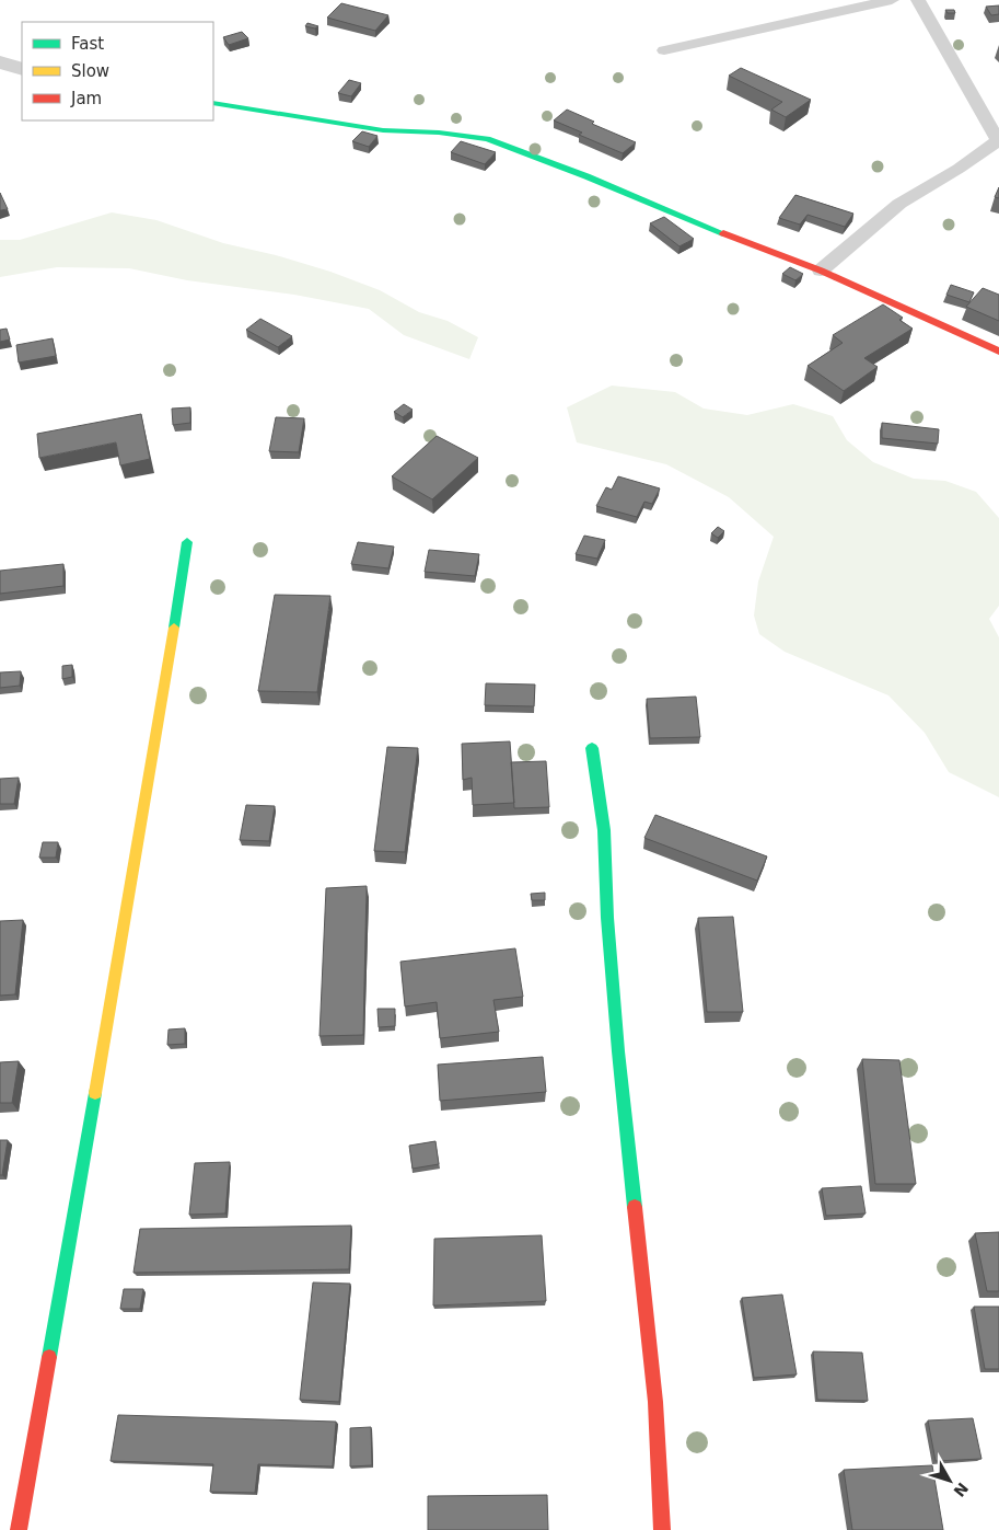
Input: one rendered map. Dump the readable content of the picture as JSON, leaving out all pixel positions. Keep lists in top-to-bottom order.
{
  "legend": ["Fast", "Slow", "Jam"],
  "north": "bottom right"
}
